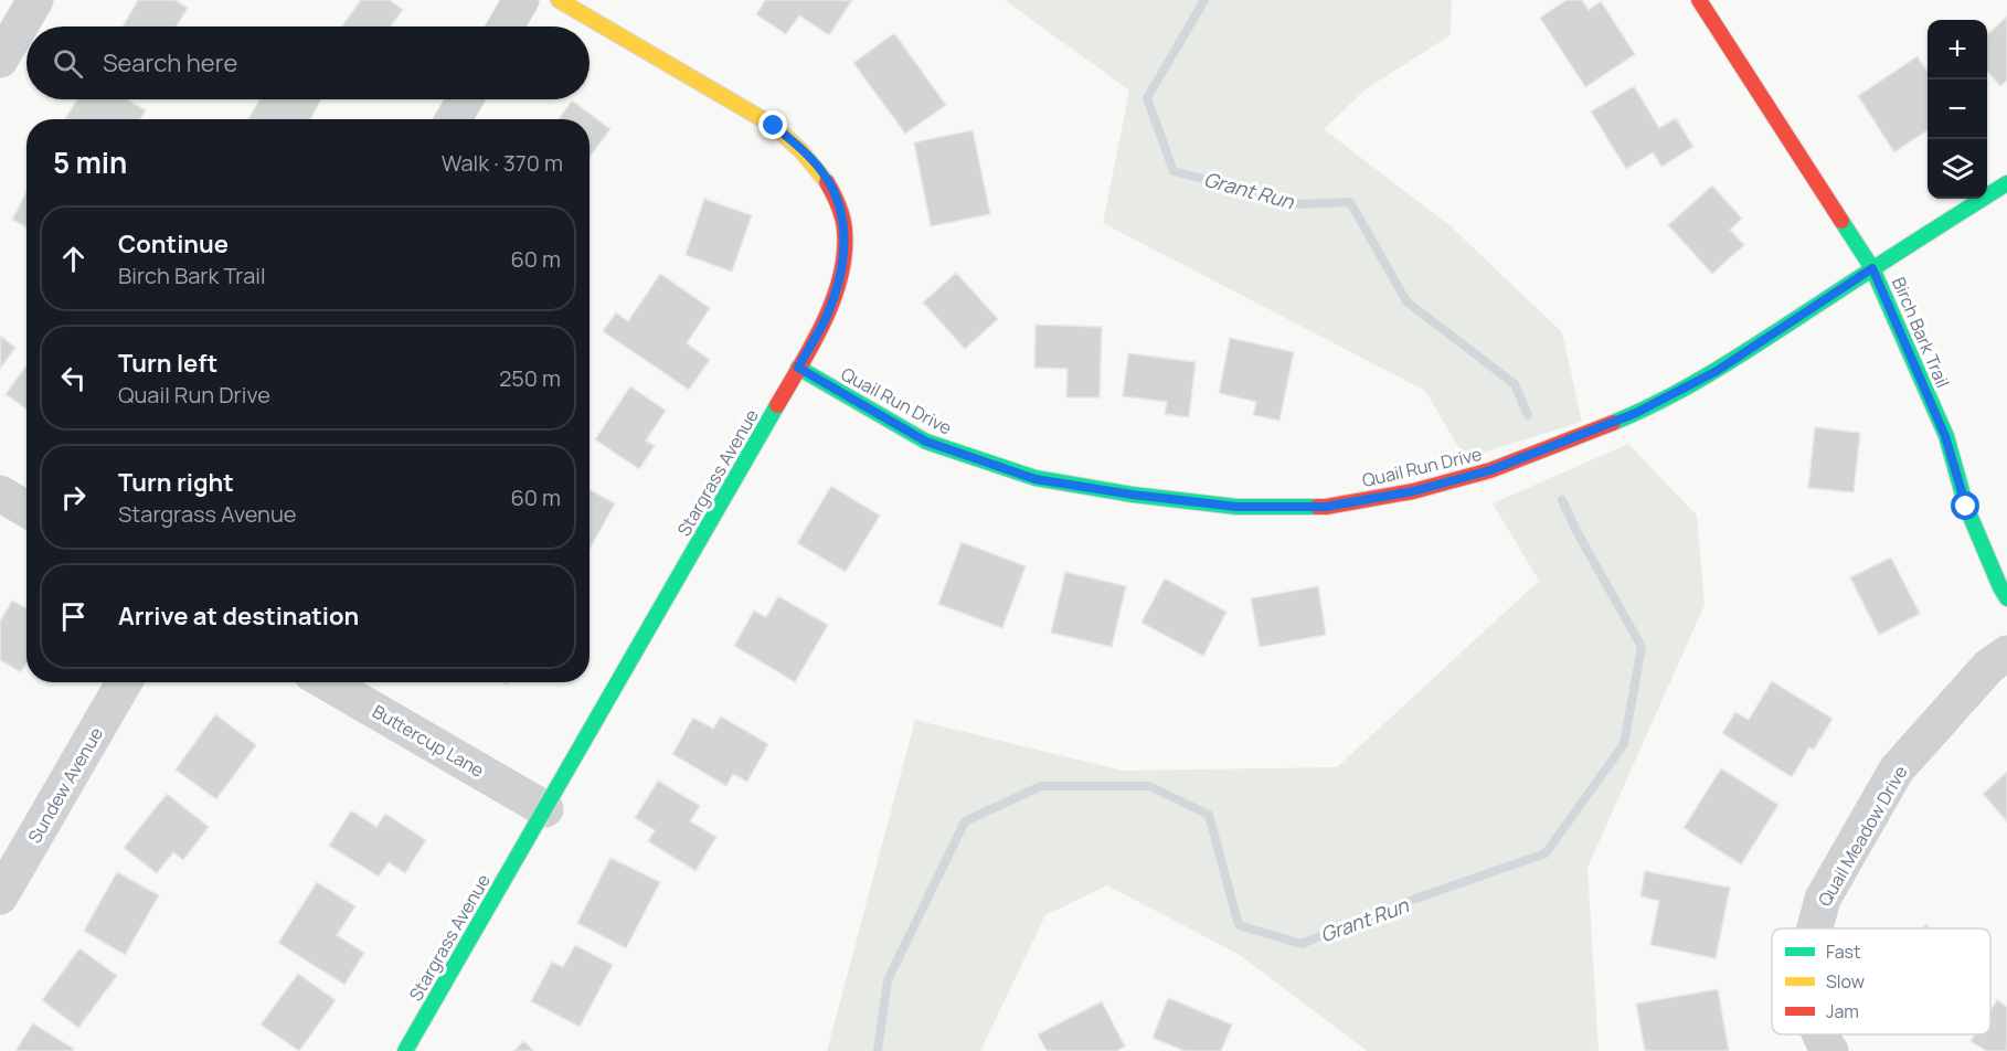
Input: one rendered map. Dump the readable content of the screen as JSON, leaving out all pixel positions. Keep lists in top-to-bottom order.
{
  "streets": {
    "street": [
      "Birch Bark Trail",
      "Quail Run Drive",
      "Stargrass Avenue",
      "Buttercup Lane",
      "Sundew Avenue",
      "Quail Meadow Drive"
    ]
  },
  "crossings": [
    ["Birch Bark Trail", "Quail Run Drive"],
    ["Quail Run Drive", "Stargrass Avenue"],
    ["Stargrass Avenue", "Buttercup Lane"]
  ],
  "water": ["Grant Run"],
  "legend": ["Fast", "Slow", "Jam"],
  "page": {
    "map_buttons": ["+", "−"],
    "search": "Search here",
    "heading": ["5 min", "Walk · 370 m"],
    "list": [
      ["Continue", "Birch Bark Trail", "60 m"],
      ["Turn left", "Quail Run Drive", "250 m"],
      ["Turn right", "Stargrass Avenue", "60 m"],
      "Arrive at destination"
    ]
  }
}
